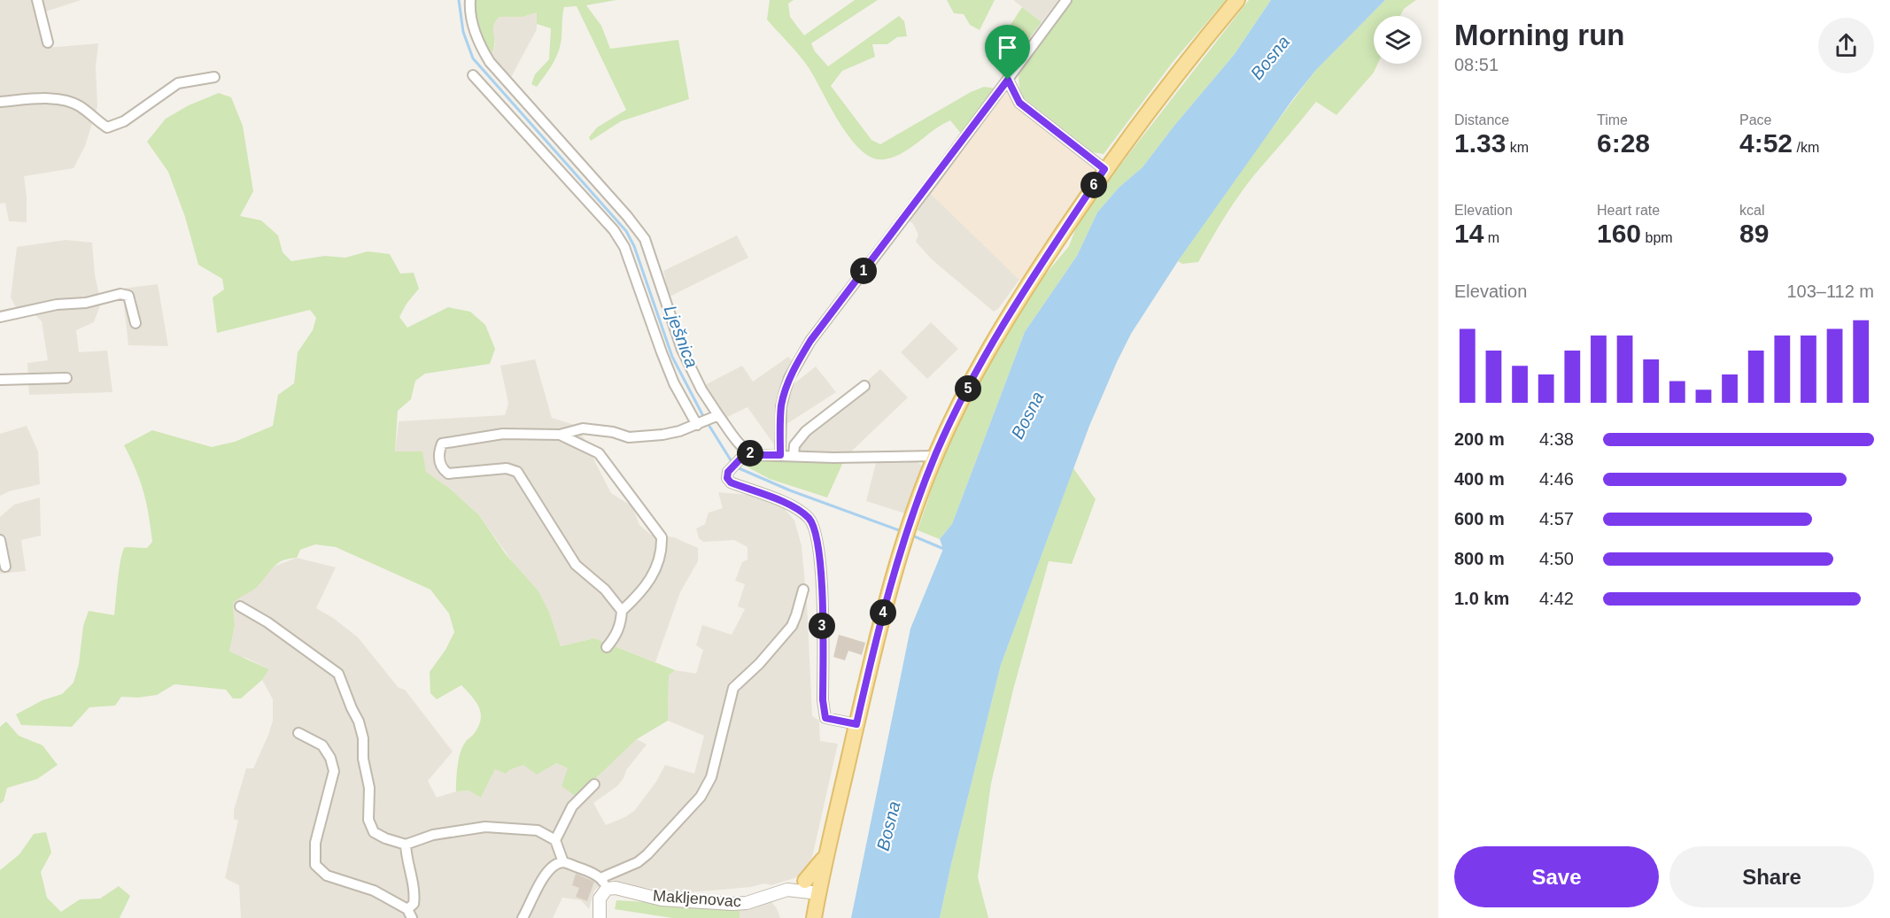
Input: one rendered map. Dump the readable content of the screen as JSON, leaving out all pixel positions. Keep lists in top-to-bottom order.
{
  "streets": {
    "street": ["Makljenovac"]
  },
  "water": ["Bosna", "Lješnica"],
  "page": {
    "heading": ["Morning run", "08:51"],
    "stats": [
      ["Distance", "1.33 km"],
      ["Time", "6:28"],
      ["Pace", "4:52 /km"],
      ["Elevation", "14 m"],
      ["Heart rate", "160 bpm"],
      ["kcal", "89"]
    ],
    "pins": [
      "6",
      "1",
      "5",
      "2",
      "4",
      "3"
    ],
    "chart": ["Elevation", "103–112 m"],
    "list": [
      {
        "name": "200 m",
        "note": "4:38"
      },
      {
        "name": "400 m",
        "note": "4:46"
      },
      {
        "name": "600 m",
        "note": "4:57"
      },
      {
        "name": "800 m",
        "note": "4:50"
      },
      {
        "name": "1.0 km",
        "note": "4:42"
      }
    ],
    "buttons": ["Save", "Share"]
  }
}
